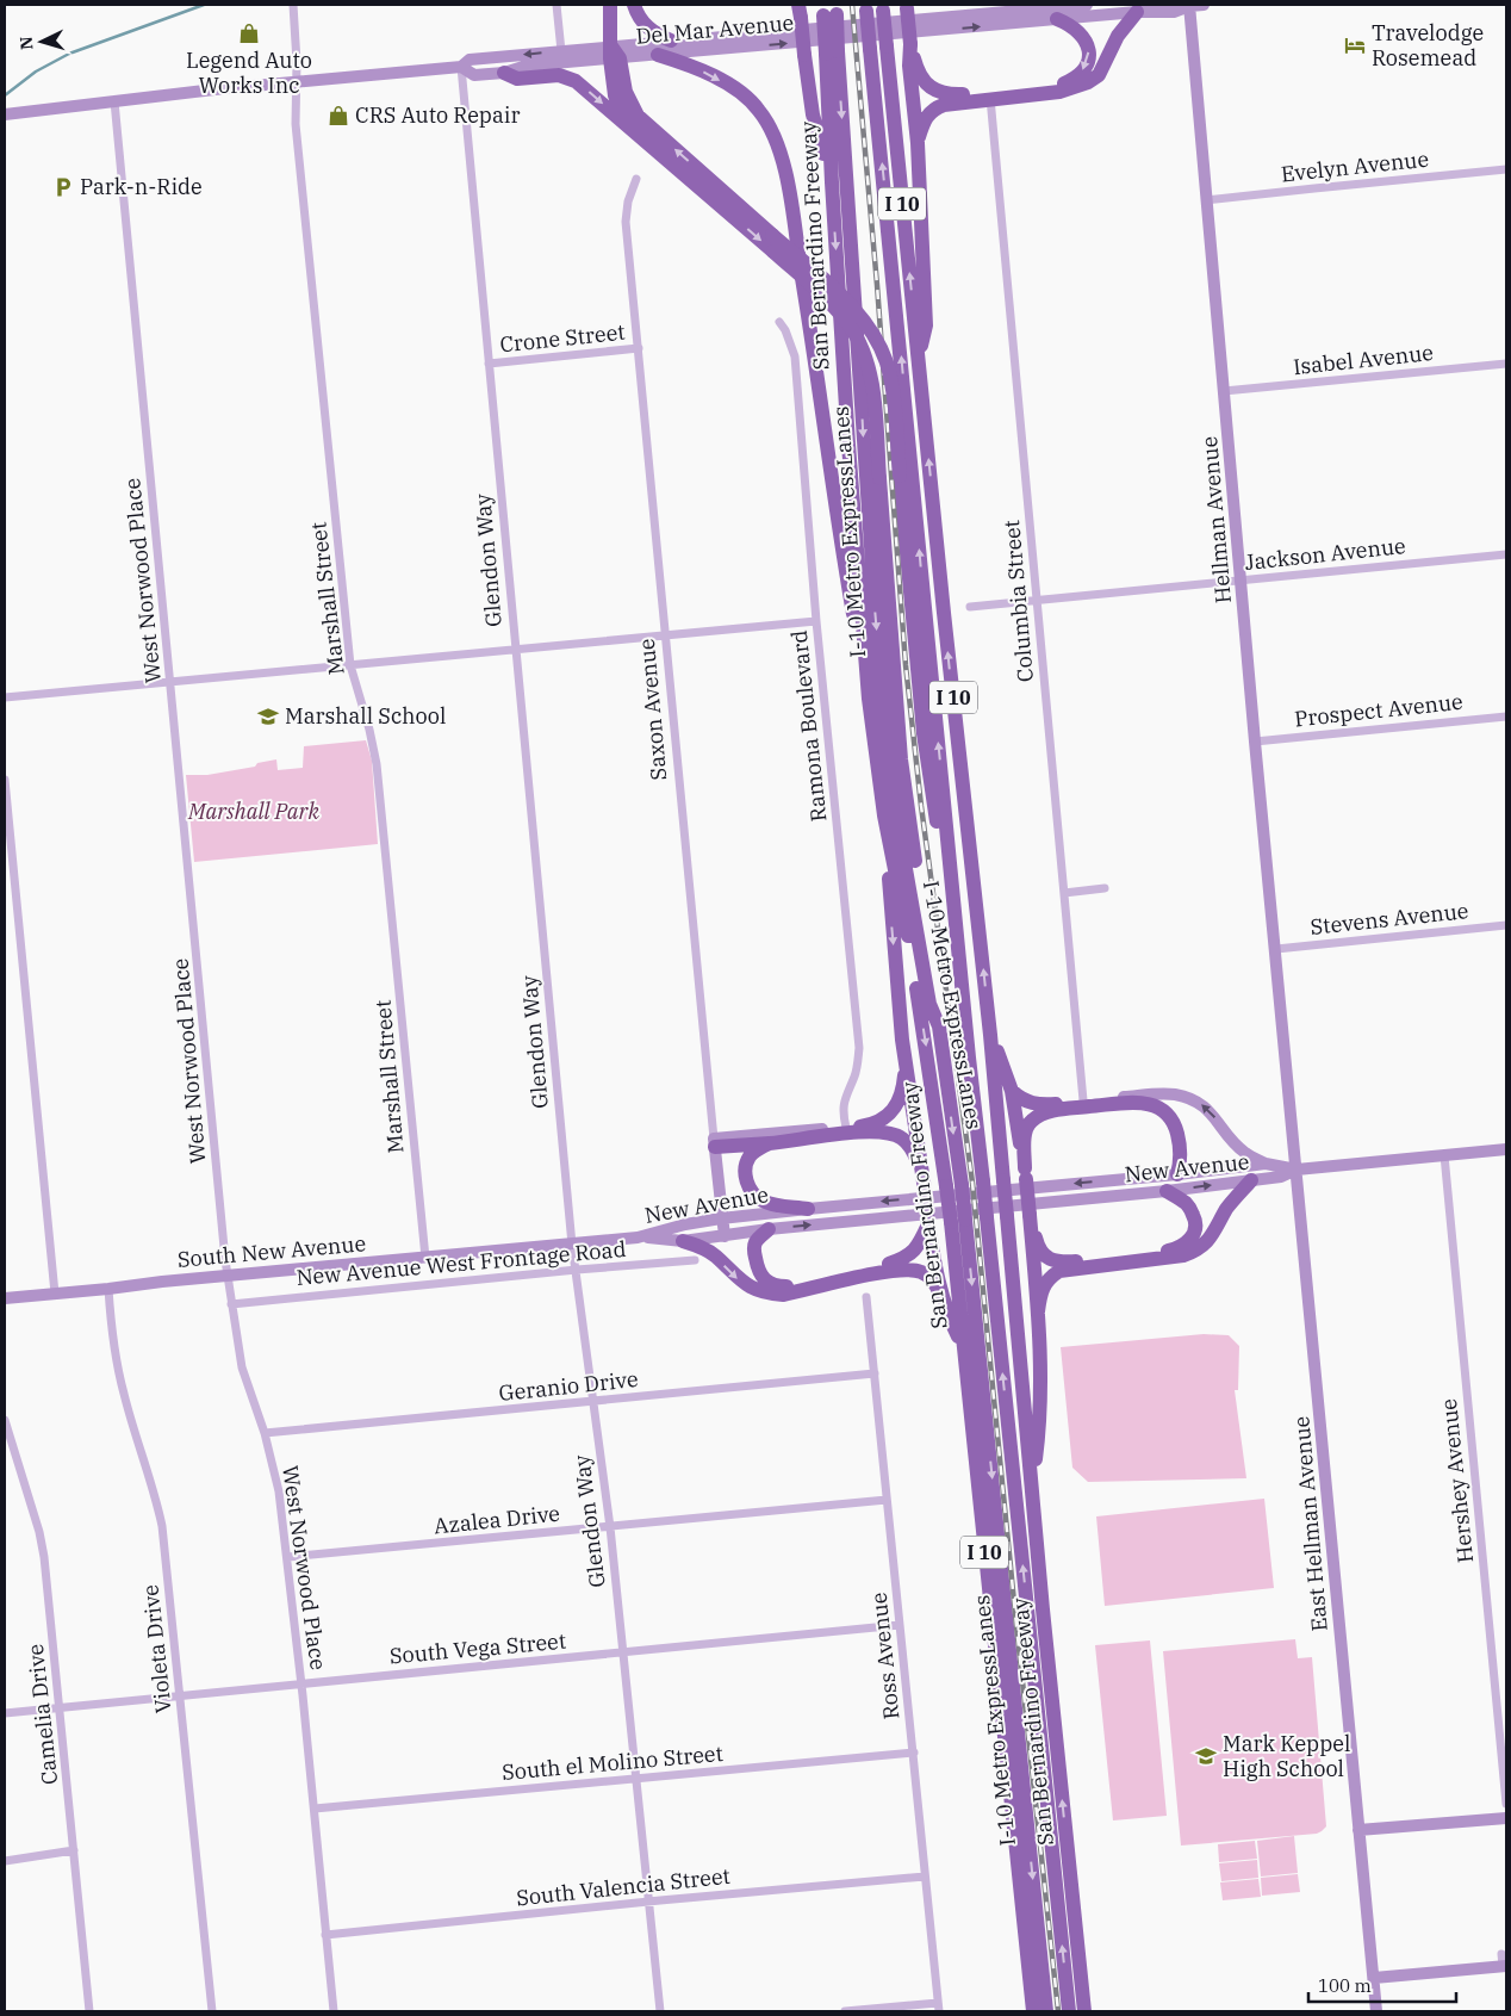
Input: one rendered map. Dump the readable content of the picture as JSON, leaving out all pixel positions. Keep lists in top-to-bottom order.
{
  "streets": {
    "highway": ["I 10", "San Bernardino Freeway", "I-10 Metro ExpressLanes"],
    "main road": [
      "Del Mar Avenue",
      "Hellman Avenue",
      "Saxon Avenue",
      "New Avenue",
      "South New Avenue",
      "East Hellman Avenue"
    ],
    "street": [
      "Evelyn Avenue",
      "Crone Street",
      "Isabel Avenue",
      "Jackson Avenue",
      "Glendon Way",
      "West Norwood Place",
      "Marshall Street",
      "Columbia Street",
      "Prospect Avenue",
      "Ramona Boulevard",
      "Stevens Avenue",
      "New Avenue West Frontage Road",
      "Geranio Drive",
      "Hershey Avenue",
      "Azalea Drive",
      "Violeta Drive",
      "South Vega Street",
      "Ross Avenue",
      "Camelia Drive",
      "South el Molino Street",
      "South Valencia Street"
    ]
  },
  "crossings": [
    ["Del Mar Avenue", "Hellman Avenue"],
    ["Del Mar Avenue", "Glendon Way"],
    ["Del Mar Avenue", "West Norwood Place"],
    ["Del Mar Avenue", "Marshall Street"],
    ["Evelyn Avenue", "Hellman Avenue"],
    ["San Bernardino Freeway", "I-10 Metro ExpressLanes"],
    ["Crone Street", "Glendon Way"],
    ["Crone Street", "Saxon Avenue"],
    ["Isabel Avenue", "Hellman Avenue"],
    ["Hellman Avenue", "Jackson Avenue"],
    ["Hellman Avenue", "Prospect Avenue"],
    ["Hellman Avenue", "Stevens Avenue"],
    ["Hellman Avenue", "East Hellman Avenue"],
    ["Jackson Avenue", "Columbia Street"],
    ["Glendon Way", "South New Avenue"],
    ["Glendon Way", "New Avenue West Frontage Road"],
    ["Glendon Way", "Geranio Drive"],
    ["Glendon Way", "Azalea Drive"],
    ["Glendon Way", "South Vega Street"],
    ["Glendon Way", "South el Molino Street"],
    ["Glendon Way", "South Valencia Street"],
    ["West Norwood Place", "South New Avenue"],
    ["West Norwood Place", "New Avenue West Frontage Road"],
    ["West Norwood Place", "Geranio Drive"],
    ["West Norwood Place", "Azalea Drive"],
    ["West Norwood Place", "South Vega Street"],
    ["West Norwood Place", "South el Molino Street"],
    ["West Norwood Place", "South Valencia Street"],
    ["Marshall Street", "South New Avenue"],
    ["Saxon Avenue", "New Avenue"],
    ["New Avenue", "Hershey Avenue"],
    ["New Avenue", "East Hellman Avenue"],
    ["South New Avenue", "Violeta Drive"],
    ["Geranio Drive", "Ross Avenue"],
    ["Azalea Drive", "Ross Avenue"],
    ["Violeta Drive", "South Vega Street"],
    ["South Vega Street", "Ross Avenue"],
    ["South Vega Street", "Camelia Drive"],
    ["Ross Avenue", "South el Molino Street"],
    ["Ross Avenue", "South Valencia Street"]
  ],
  "parks": ["Marshall Park"],
  "places": {
    "shop": ["Legend Auto Works Inc", "CRS Auto Repair"],
    "hotel": ["Travelodge Rosemead"],
    "parking": ["Park-n-Ride"],
    "school or university": ["Marshall School", "Mark Keppel High School"]
  },
  "scale_bar": "100 m",
  "north": "left"
}
